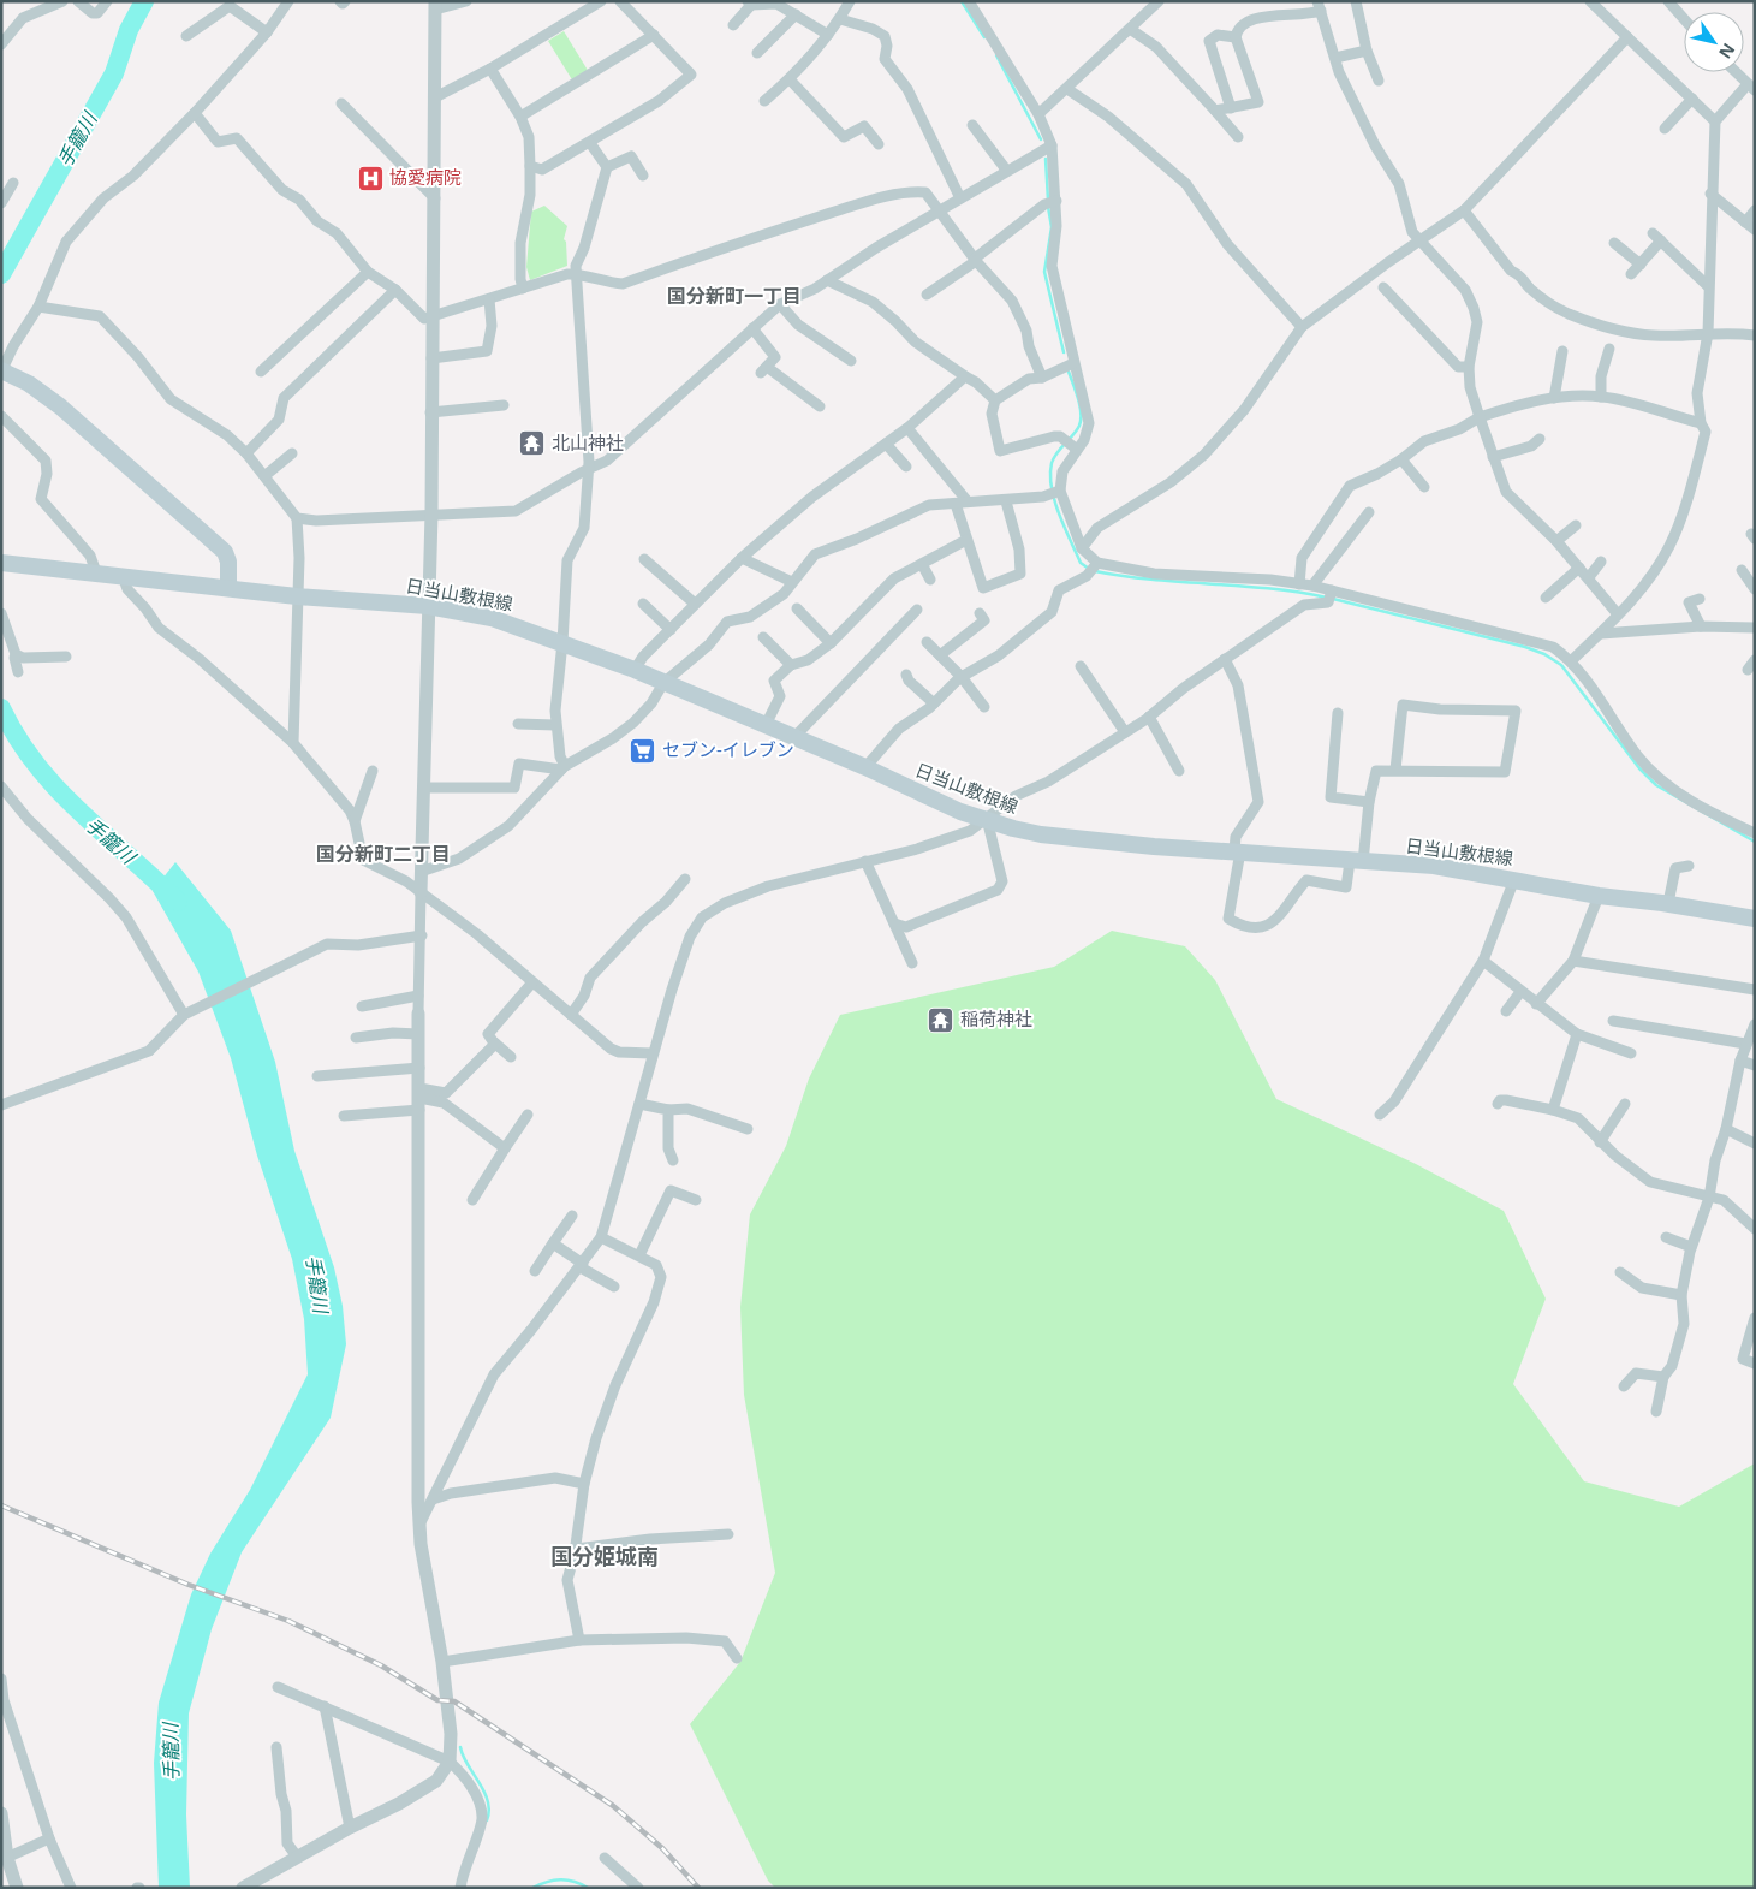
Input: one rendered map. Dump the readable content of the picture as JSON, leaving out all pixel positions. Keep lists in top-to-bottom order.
{
  "streets": {
    "main road": ["日当山敷根線"]
  },
  "districts": ["国分新町一丁目", "国分新町二丁目", "国分姫城南"],
  "water": ["手籠川"],
  "places": {
    "hospital": ["協愛病院"],
    "temple": ["北山神社", "稲荷神社"],
    "supermarket": ["セブン-イレブン"]
  },
  "north": "bottom right"
}
